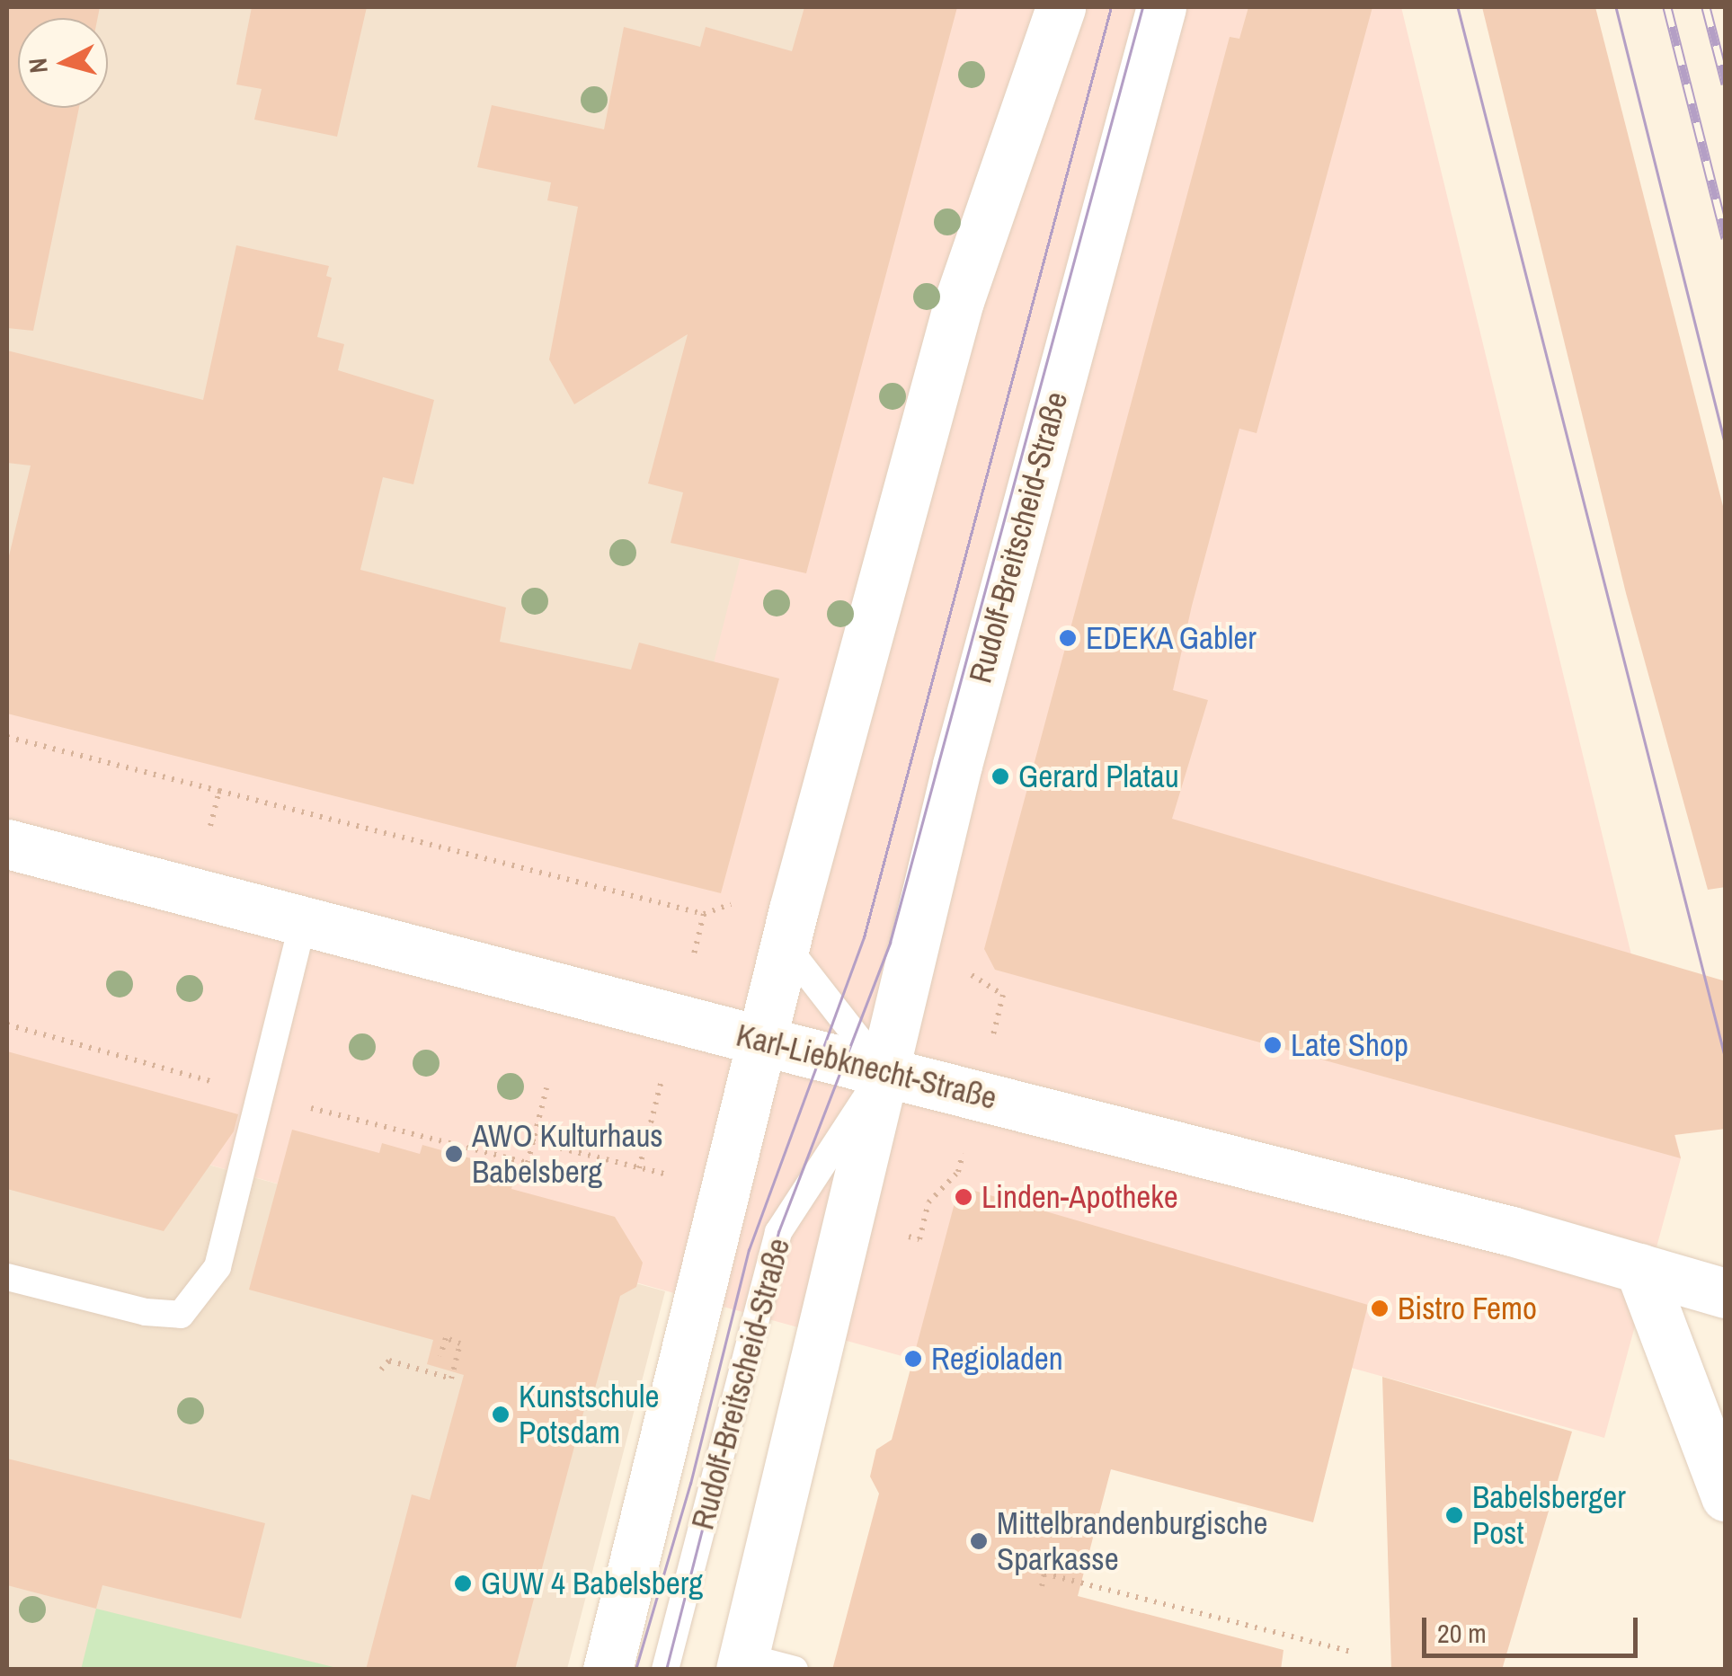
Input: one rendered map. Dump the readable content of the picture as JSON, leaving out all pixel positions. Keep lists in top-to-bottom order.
{
  "streets": {
    "street": ["Rudolf-Breitscheid-Straße", "Karl-Liebknecht-Straße"]
  },
  "crossings": [
    ["Rudolf-Breitscheid-Straße", "Karl-Liebknecht-Straße"]
  ],
  "places": [
    "EDEKA Gabler",
    "Gerard Platau",
    "Late Shop",
    "AWO Kulturhaus Babelsberg",
    "Linden-Apotheke",
    "Bistro Femo",
    "Regioladen",
    "Kunstschule Potsdam",
    "Babelsberger Post",
    "Mittelbrandenburgische Sparkasse",
    "GUW 4 Babelsberg"
  ],
  "scale_bar": "20 m",
  "north": "left"
}
